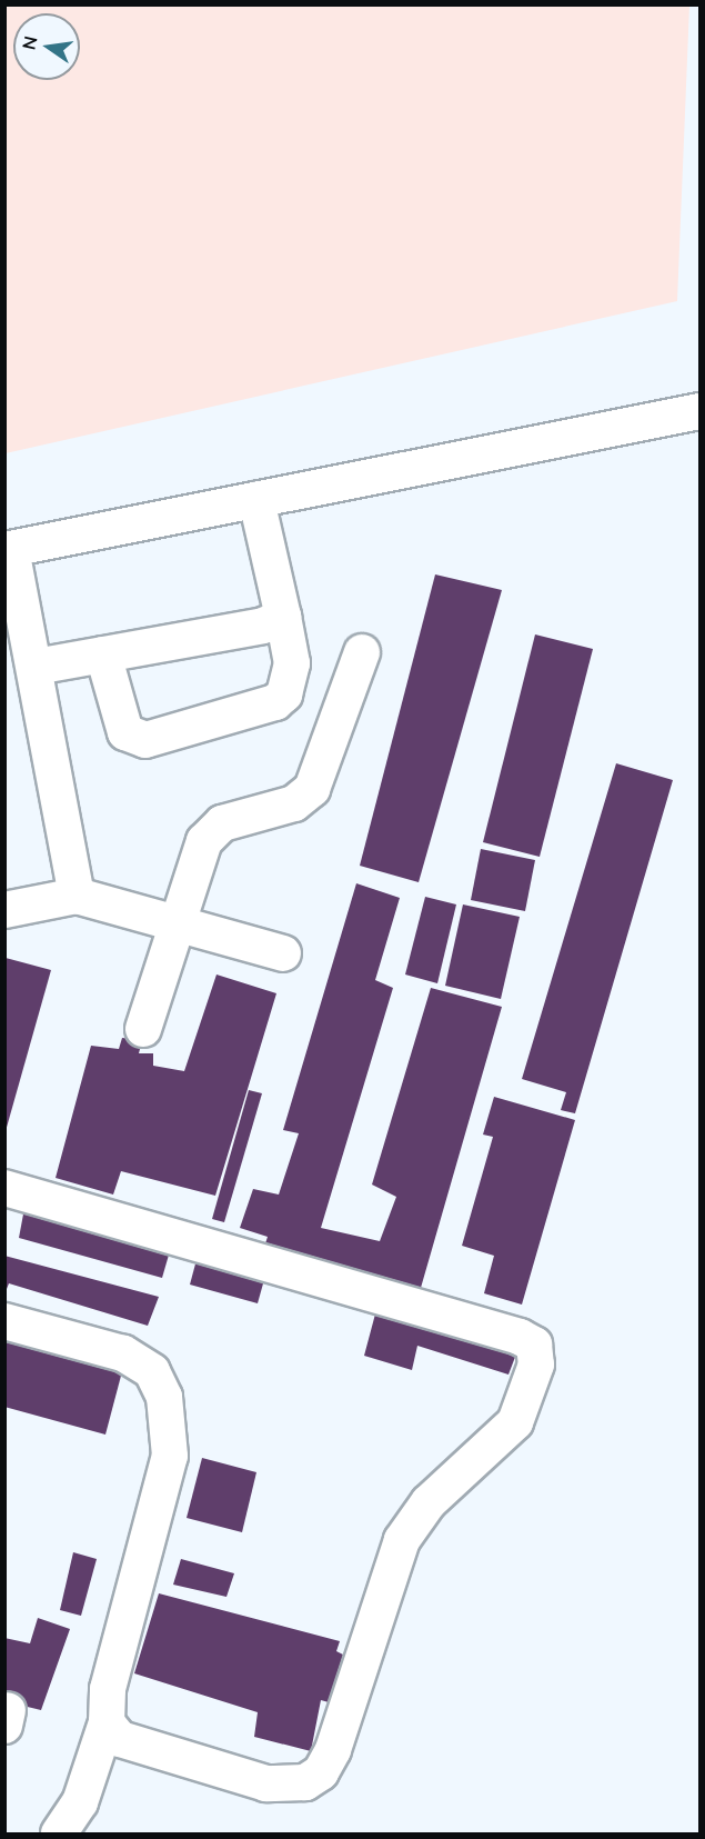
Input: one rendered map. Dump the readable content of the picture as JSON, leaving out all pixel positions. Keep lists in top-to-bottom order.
{
  "north": "left"
}
